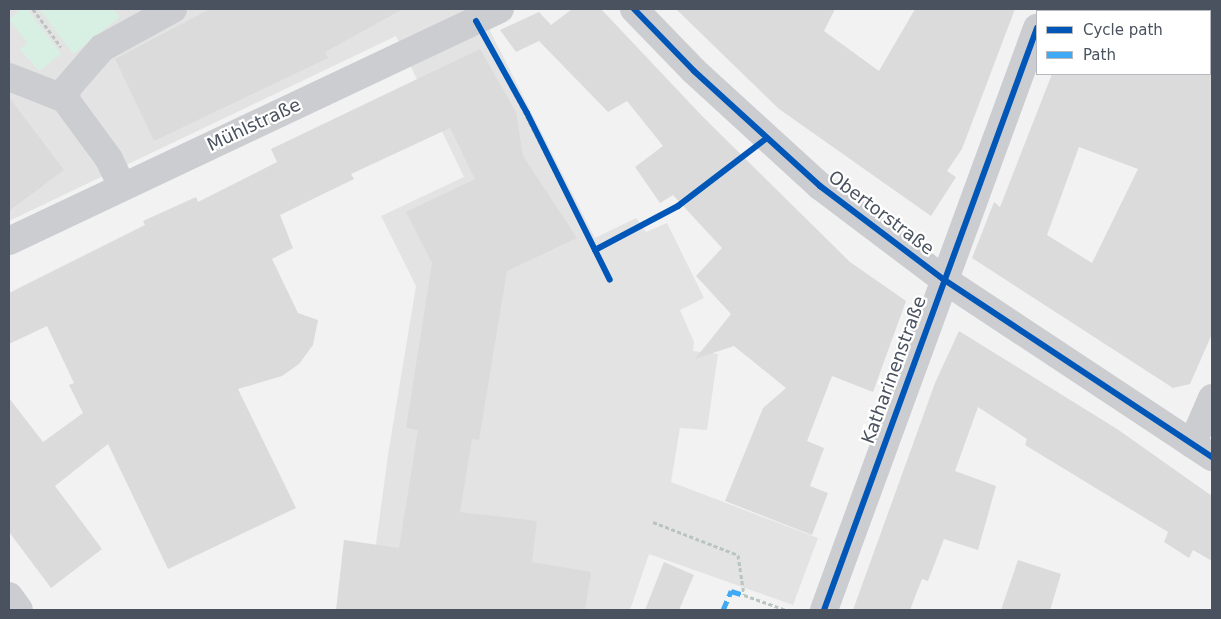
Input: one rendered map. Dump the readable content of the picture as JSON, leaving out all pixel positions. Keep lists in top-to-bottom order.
{
  "streets": {
    "street": ["Mühlstraße", "Obertorstraße", "Katharinenstraße"]
  },
  "crossings": [
    ["Obertorstraße", "Katharinenstraße"]
  ],
  "legend": ["Cycle path", "Path"]
}
